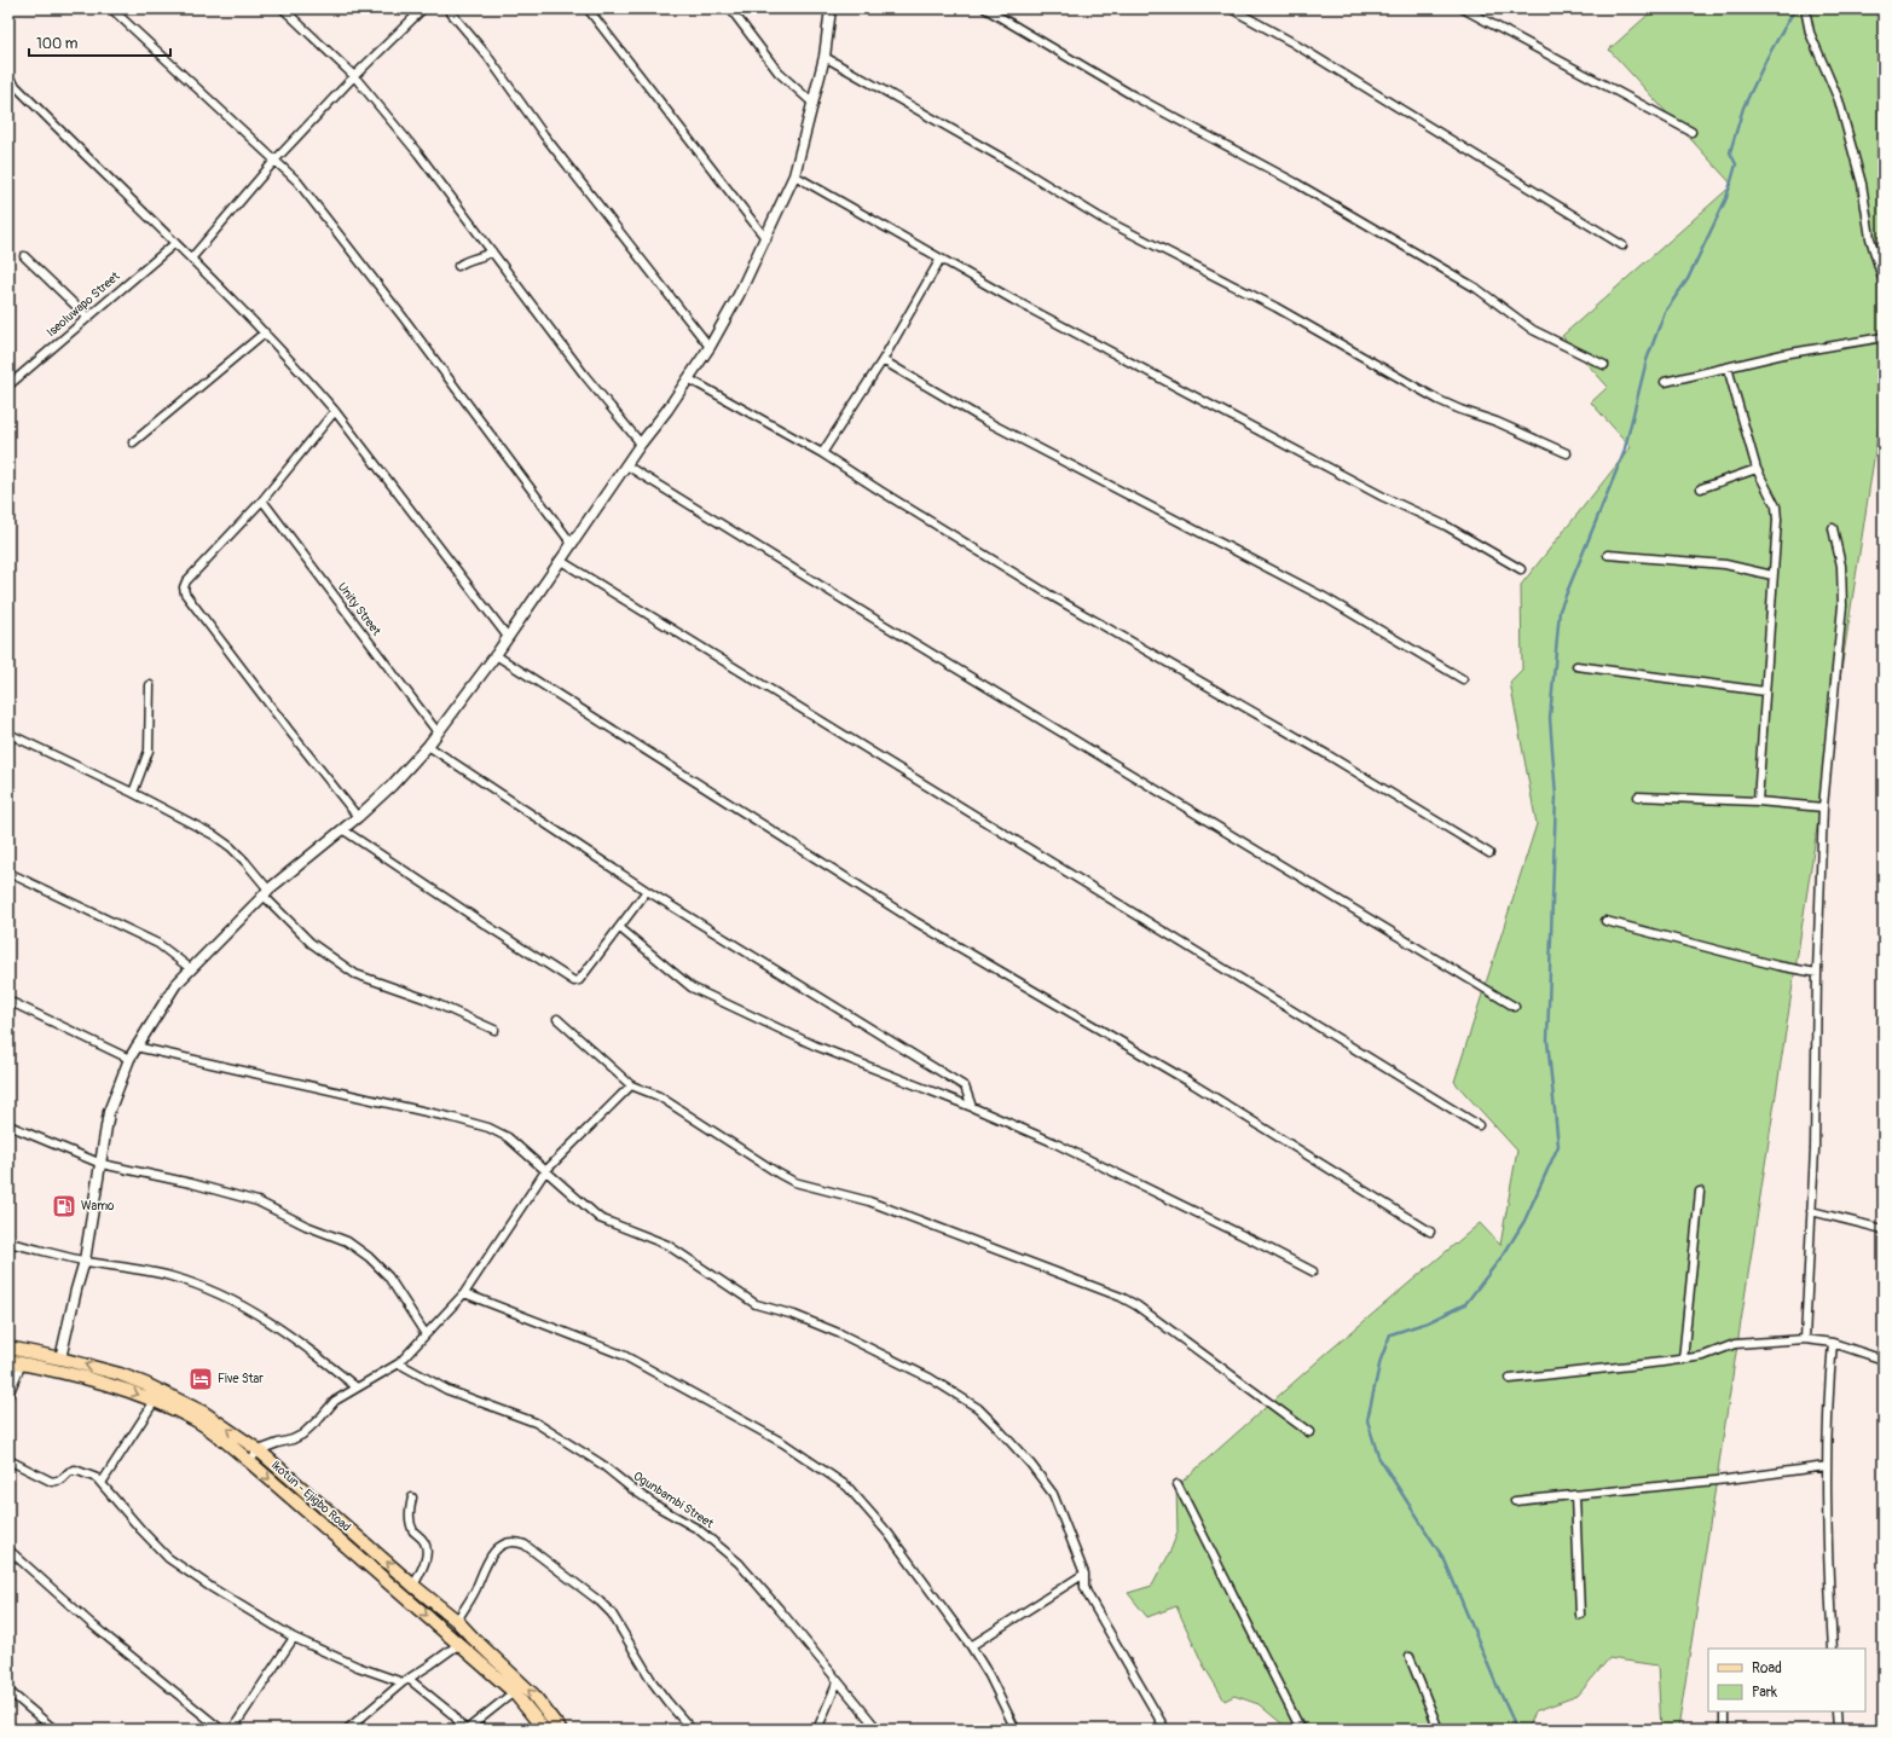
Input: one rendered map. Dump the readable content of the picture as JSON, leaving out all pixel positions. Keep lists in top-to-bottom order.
{
  "streets": {
    "main road": ["Ikotun - Ejigbo Road"],
    "street": ["Iseoluwapo Street", "Unity Street", "Ogunbambi Street"]
  },
  "places": {
    "fuel station": ["Wamo"],
    "hotel": ["Five Star"]
  },
  "legend": ["Road", "Park"],
  "scale_bar": "100 m"
}
